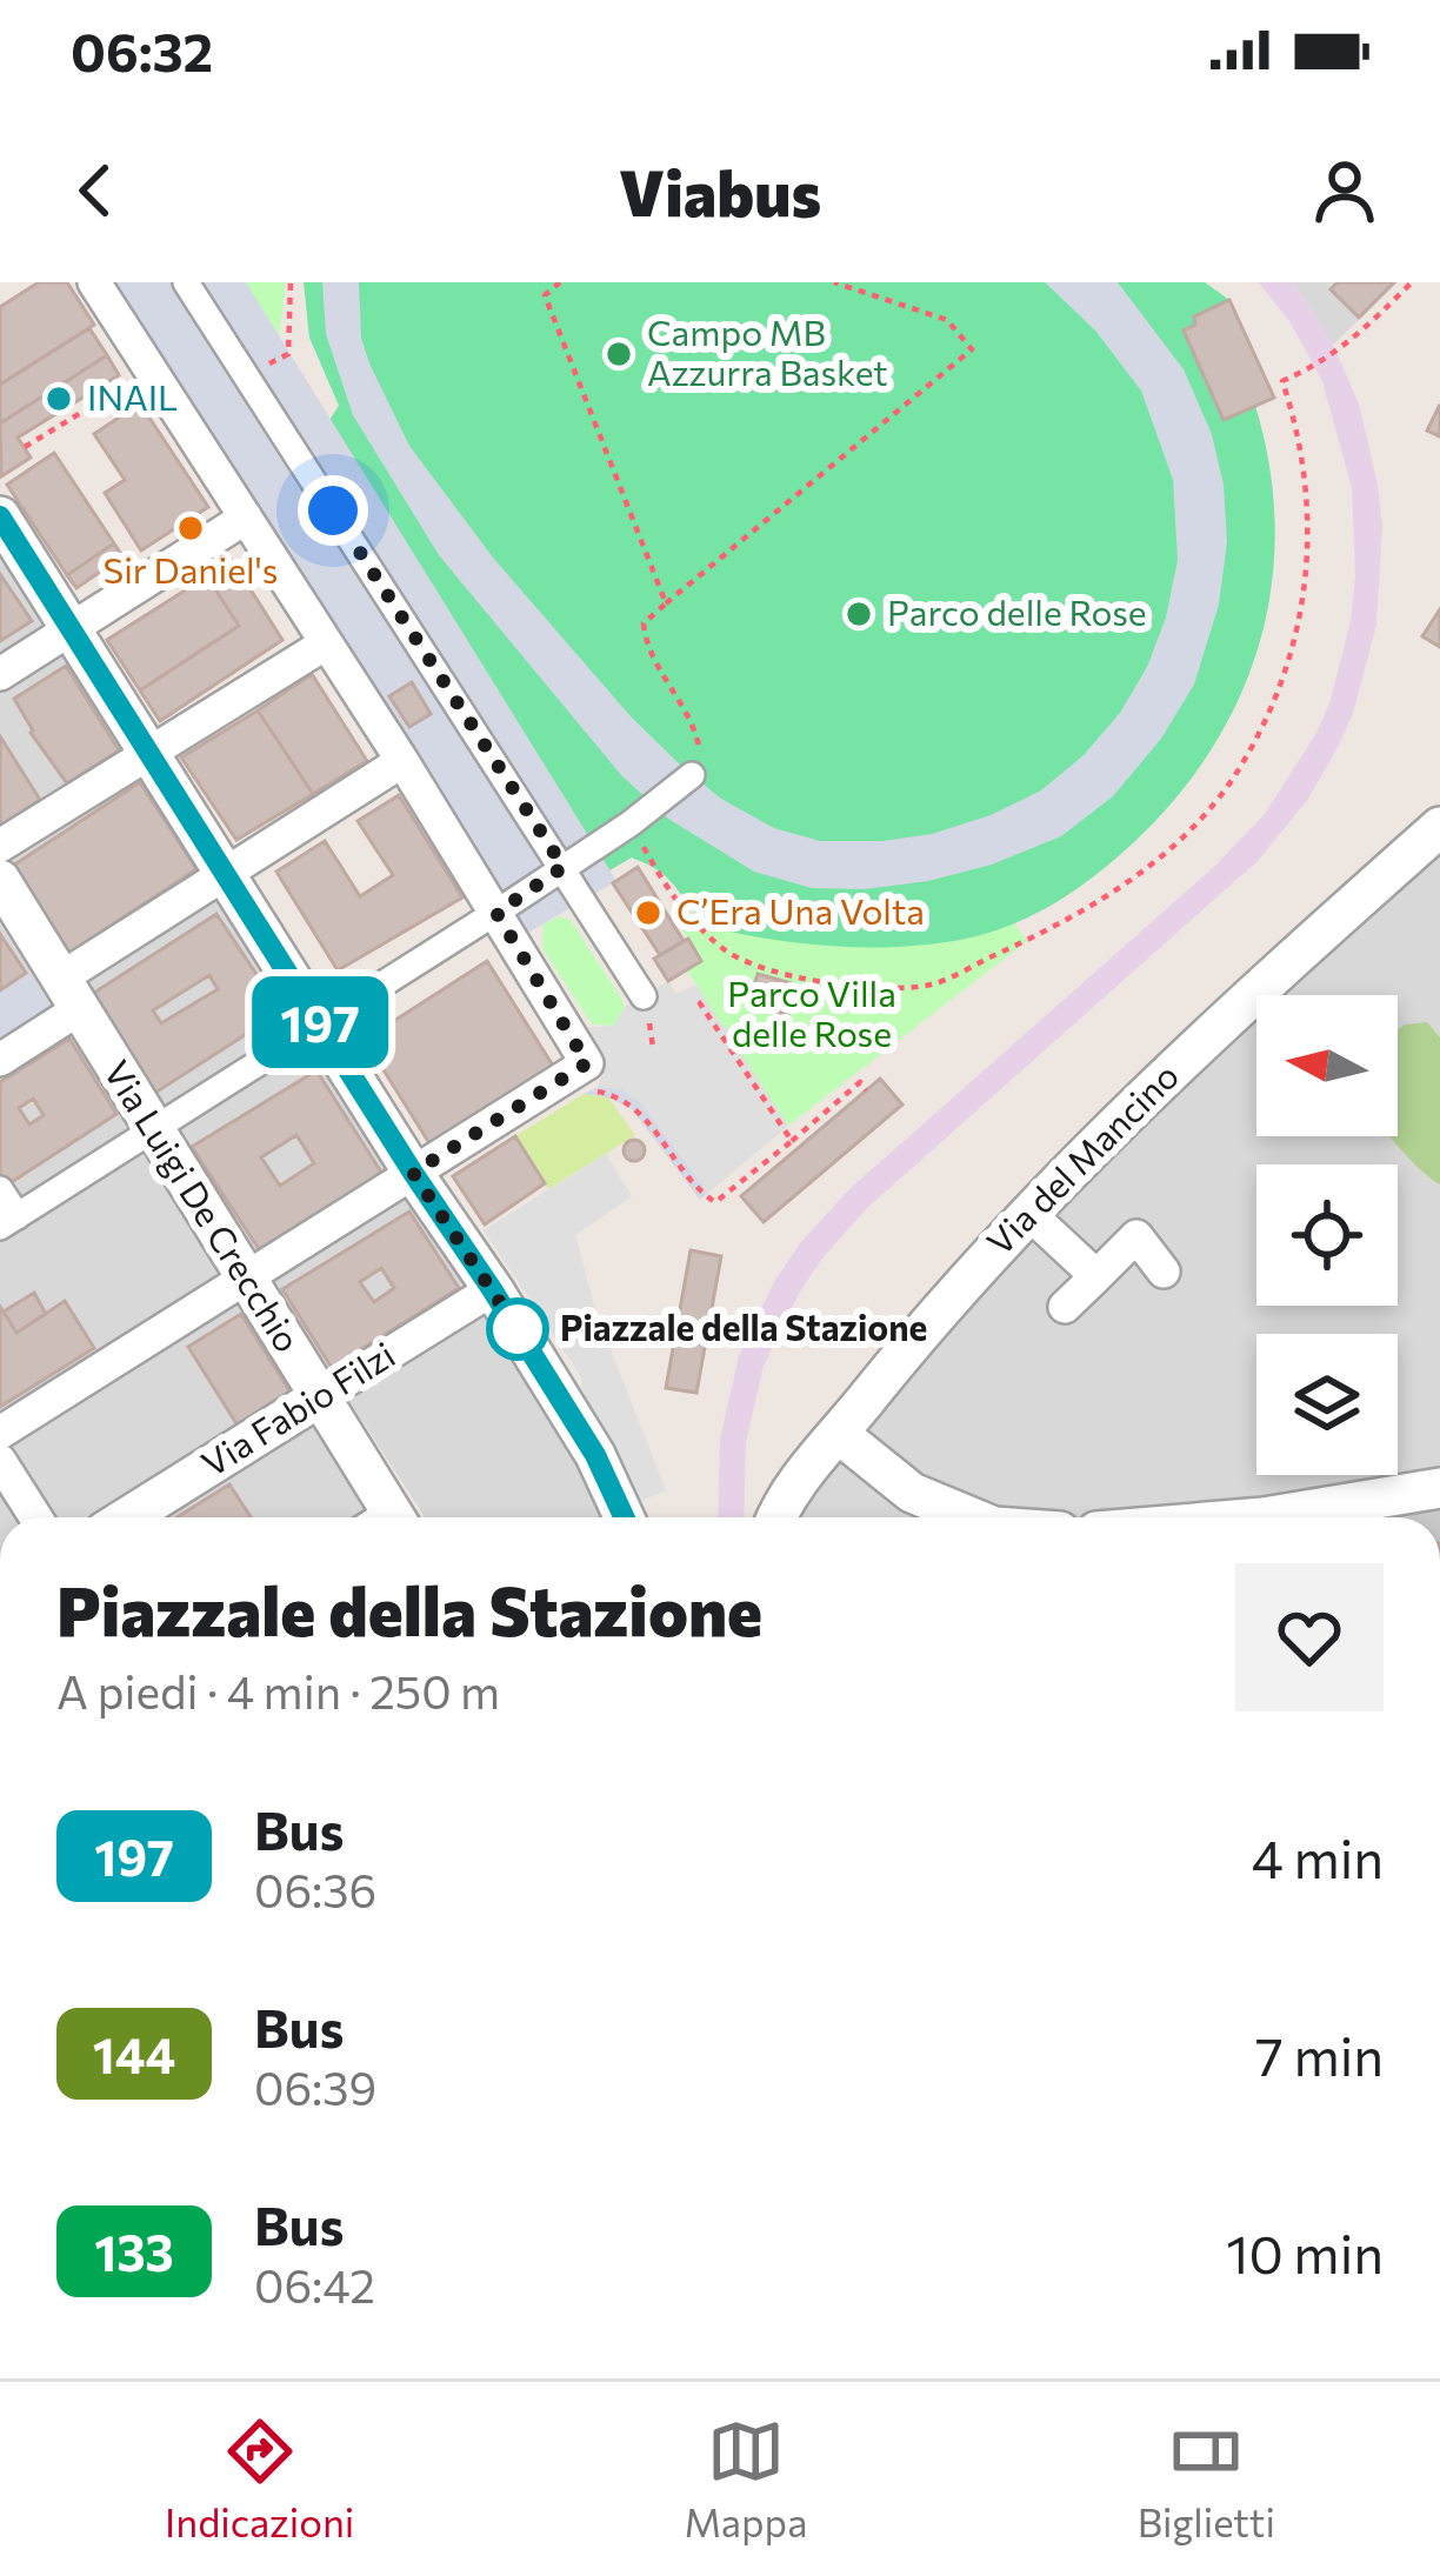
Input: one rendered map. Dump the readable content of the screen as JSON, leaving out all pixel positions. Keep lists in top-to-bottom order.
{
  "streets": {
    "street": ["Via del Mancino", "Via Luigi De Crecchio", "Via Fabio Filzi"]
  },
  "crossings": [
    ["Via Luigi De Crecchio", "Via Fabio Filzi"]
  ],
  "parks": ["Parco Villa delle Rose"],
  "places": [
    "Campo MB Azzurra Basket",
    "INAIL",
    "Sir Daniel's",
    "Parco delle Rose",
    "C’Era Una Volta",
    "Piazzale della Stazione"
  ],
  "lines": ["bus line 197"],
  "north": "left",
  "page": {
    "status": "06:32",
    "header": "Viabus",
    "on_map": "197",
    "heading": ["Piazzale della Stazione", "A piedi · 4 min · 250 m"],
    "list": [
      {
        "mark": "197",
        "name": "Bus",
        "note": "06:36",
        "value": "4 min"
      },
      {
        "mark": "144",
        "name": "Bus",
        "note": "06:39",
        "value": "7 min"
      },
      {
        "mark": "133",
        "name": "Bus",
        "note": "06:42",
        "value": "10 min"
      }
    ],
    "tabs": ["Indicazioni", "Mappa", "Biglietti"]
  }
}
